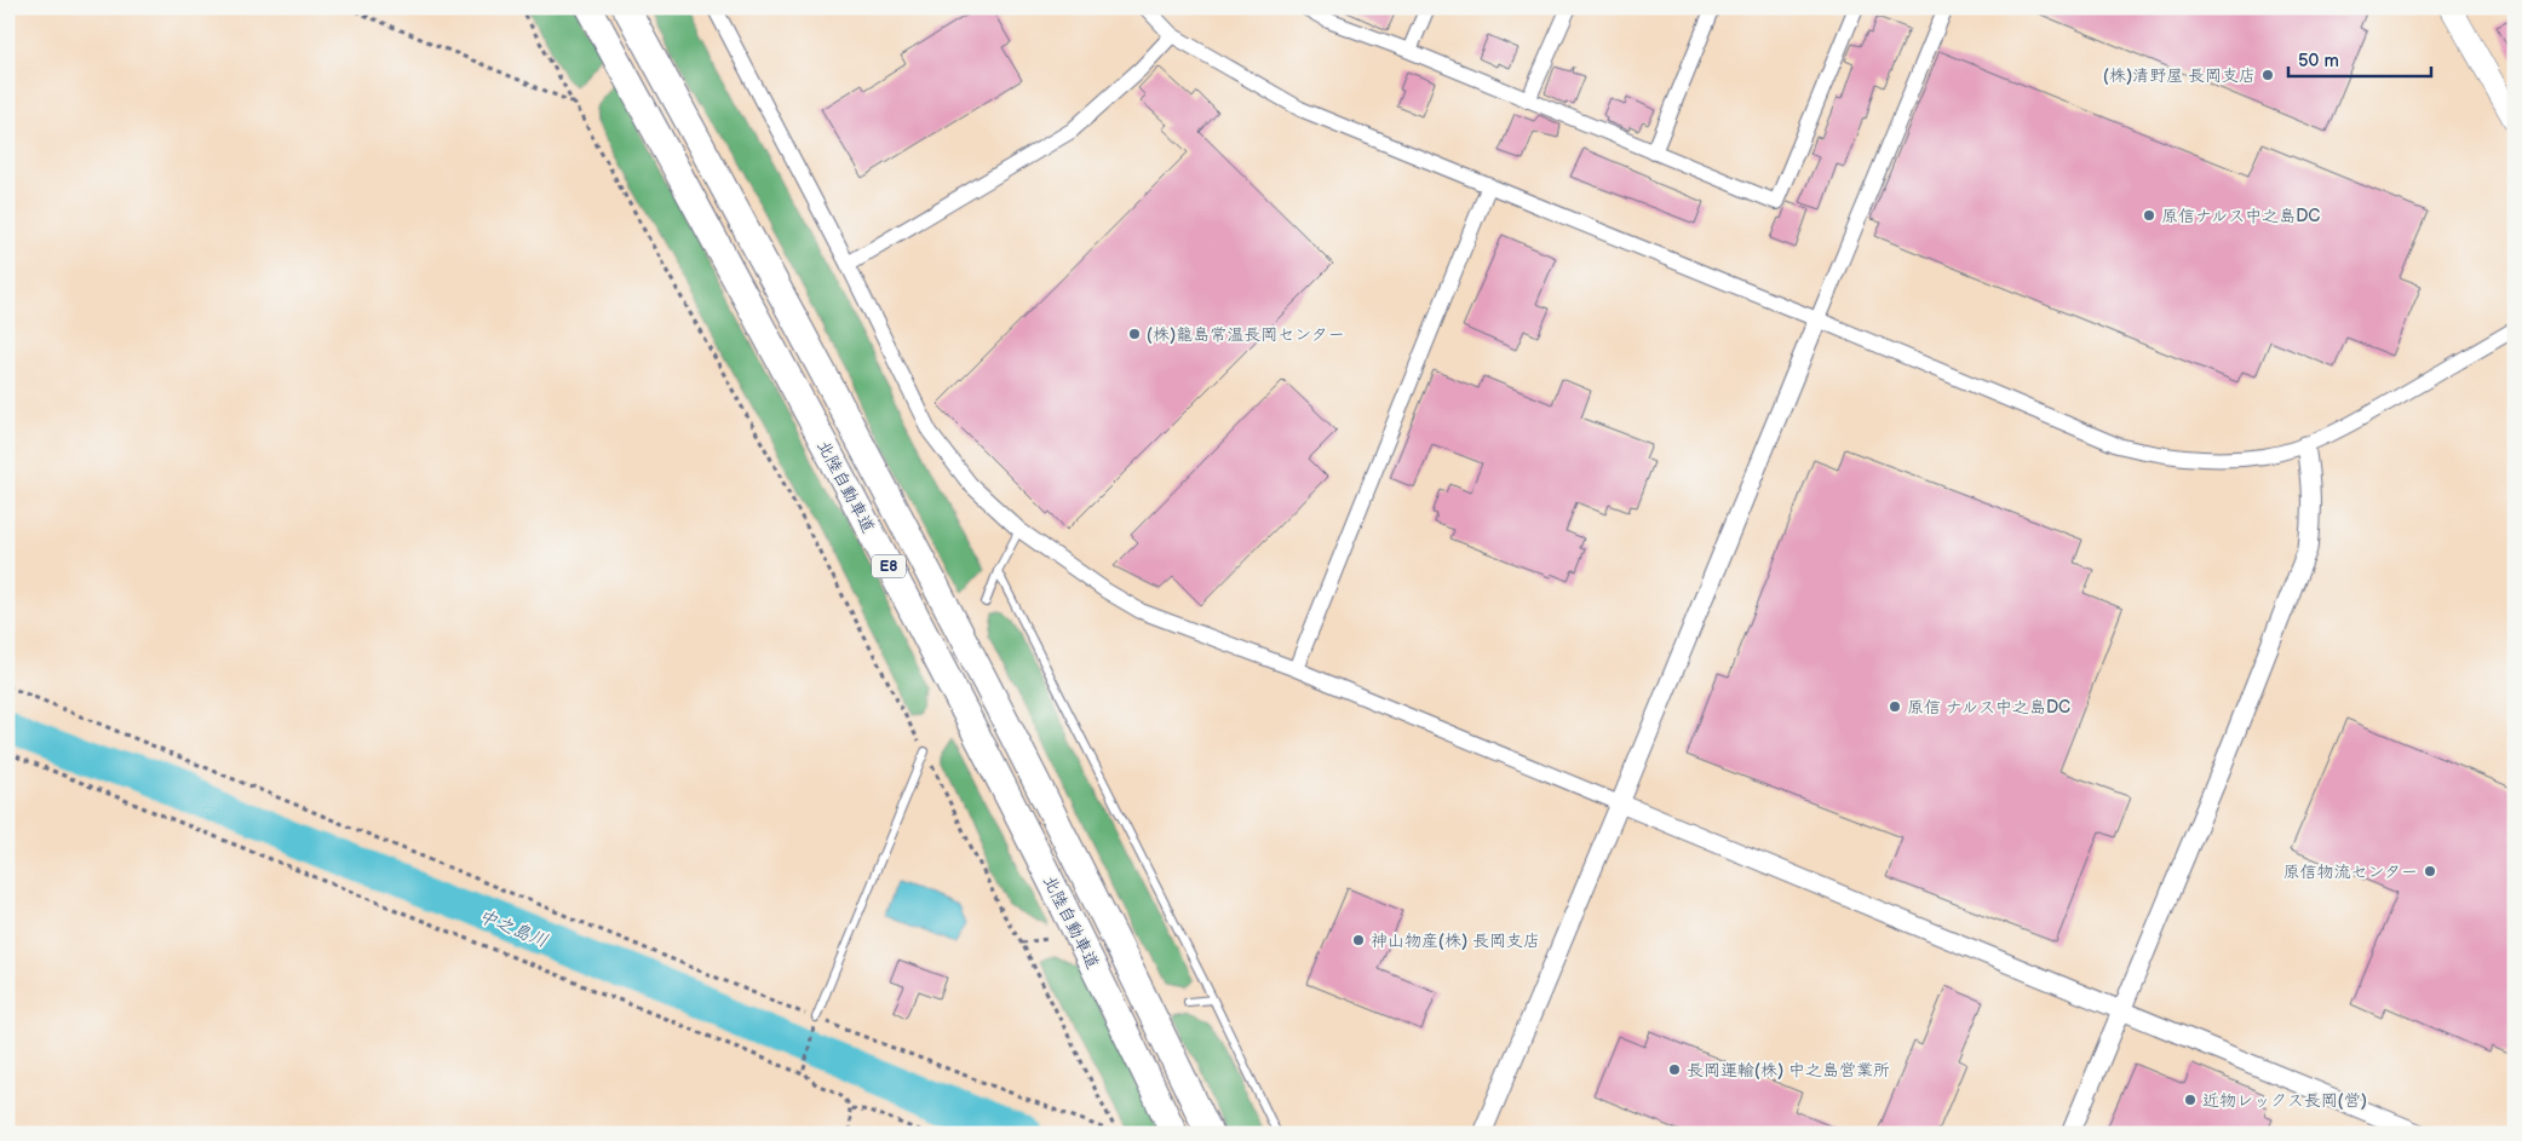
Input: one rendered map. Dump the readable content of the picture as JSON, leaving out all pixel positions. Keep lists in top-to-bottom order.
{
  "streets": {
    "highway": ["北陸自動車道", "E8"]
  },
  "water": ["中之島川"],
  "places": [
    "(株)清野屋 長岡支店",
    "原信ナルス中之島DC",
    "(株)籠島常温長岡センター",
    "原信 ナルス中之島DC",
    "原信物流センター",
    "神山物産(株) 長岡支店",
    "長岡運輸(株) 中之島営業所",
    "近物レックス長岡(営)"
  ],
  "scale_bar": "50 m"
}
